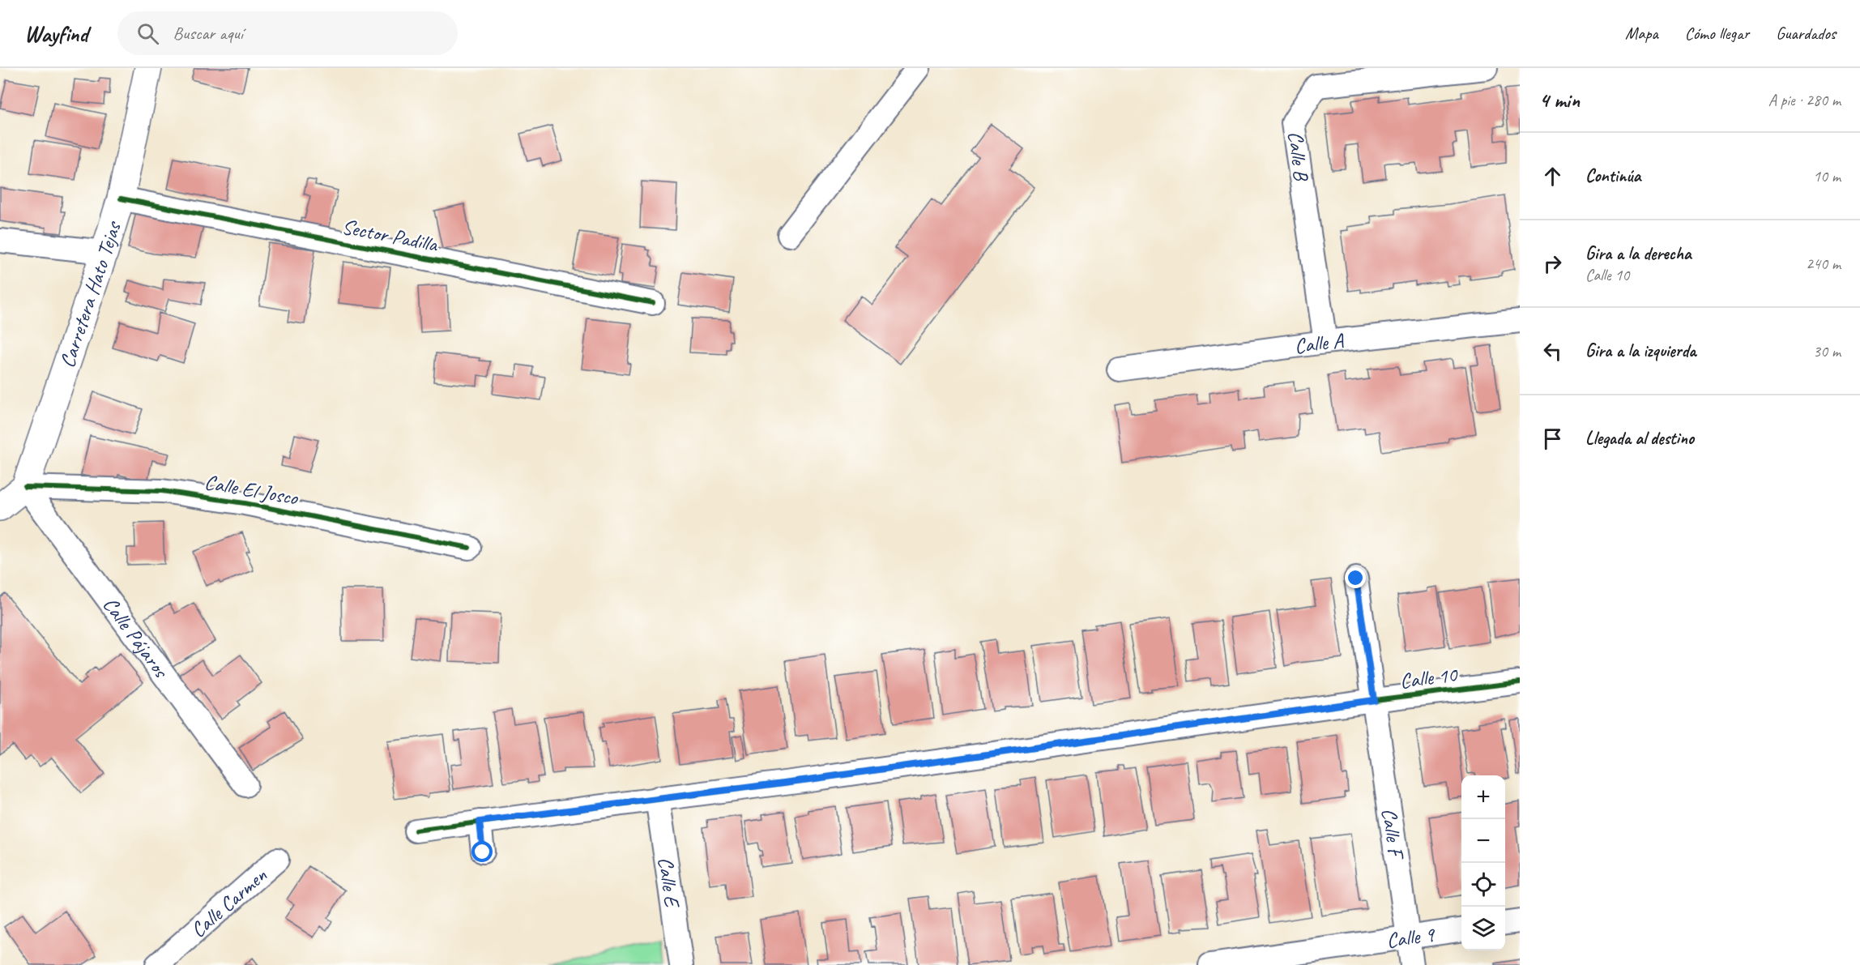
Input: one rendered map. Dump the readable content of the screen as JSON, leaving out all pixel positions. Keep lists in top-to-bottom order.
{
  "streets": {
    "street": [
      "Calle B",
      "Sector Padilla",
      "Carretera Hato Tejas",
      "Calle A",
      "Calle El Josco",
      "Calle Pájaros",
      "Calle 10",
      "Calle F",
      "Calle E",
      "Calle Carmen",
      "Calle 9"
    ]
  },
  "crossings": [
    ["Calle B", "Calle A"],
    ["Sector Padilla", "Carretera Hato Tejas"],
    ["Carretera Hato Tejas", "Calle El Josco"],
    ["Carretera Hato Tejas", "Calle Pájaros"],
    ["Calle El Josco", "Calle Pájaros"],
    ["Calle 10", "Calle F"],
    ["Calle 10", "Calle E"],
    ["Calle F", "Calle 9"]
  ],
  "page": {
    "header": "Wayfind",
    "search": "Buscar aquí",
    "nav": ["Mapa", "Cómo llegar", "Guardados"],
    "heading": ["4 min", "A pie · 280 m"],
    "list": [
      ["Continúa", "10 m"],
      ["Gira a la derecha", "Calle 10", "240 m"],
      ["Gira a la izquierda", "30 m"],
      "Llegada al destino"
    ],
    "map_buttons": ["+", "−"]
  }
}
